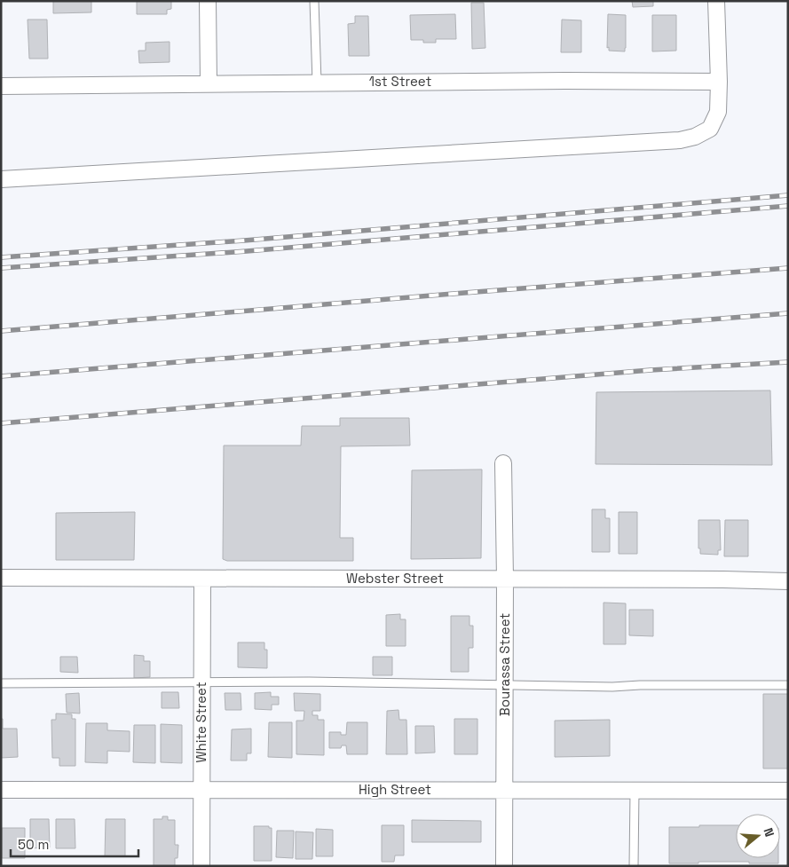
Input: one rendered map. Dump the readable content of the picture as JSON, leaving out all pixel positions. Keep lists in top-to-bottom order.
{
  "streets": {
    "street": [
      "1st Street",
      "Webster Street",
      "Bourassa Street",
      "White Street",
      "High Street"
    ]
  },
  "crossings": [
    ["Webster Street", "Bourassa Street"],
    ["Webster Street", "White Street"],
    ["Bourassa Street", "High Street"],
    ["White Street", "High Street"]
  ],
  "scale_bar": "50 m",
  "north": "right"
}
